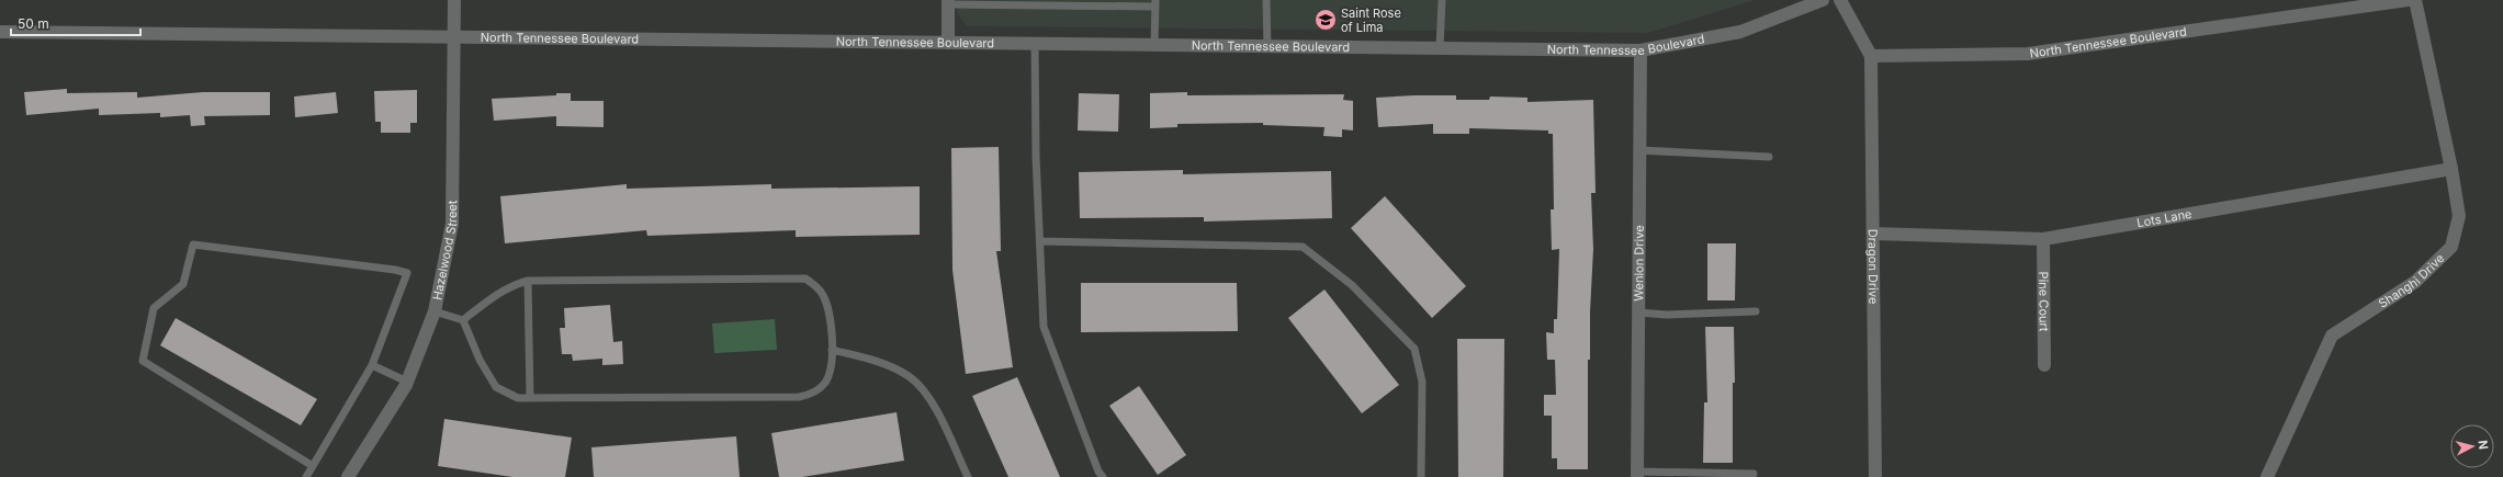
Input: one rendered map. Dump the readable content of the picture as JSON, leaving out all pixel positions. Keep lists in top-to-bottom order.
{
  "streets": {
    "street": [
      "North Tennessee Boulevard",
      "Lots Lane",
      "Hazelwood Street",
      "Wenlon Drive",
      "Dragon Drive",
      "Shanghi Drive",
      "Pine Court"
    ]
  },
  "crossings": [
    ["North Tennessee Boulevard", "Hazelwood Street"],
    ["North Tennessee Boulevard", "Wenlon Drive"],
    ["North Tennessee Boulevard", "Dragon Drive"],
    ["Lots Lane", "Dragon Drive"],
    ["Lots Lane", "Shanghi Drive"],
    ["Lots Lane", "Pine Court"]
  ],
  "places": {
    "school or university": ["Saint Rose of Lima"]
  },
  "scale_bar": "50 m",
  "north": "right"
}
